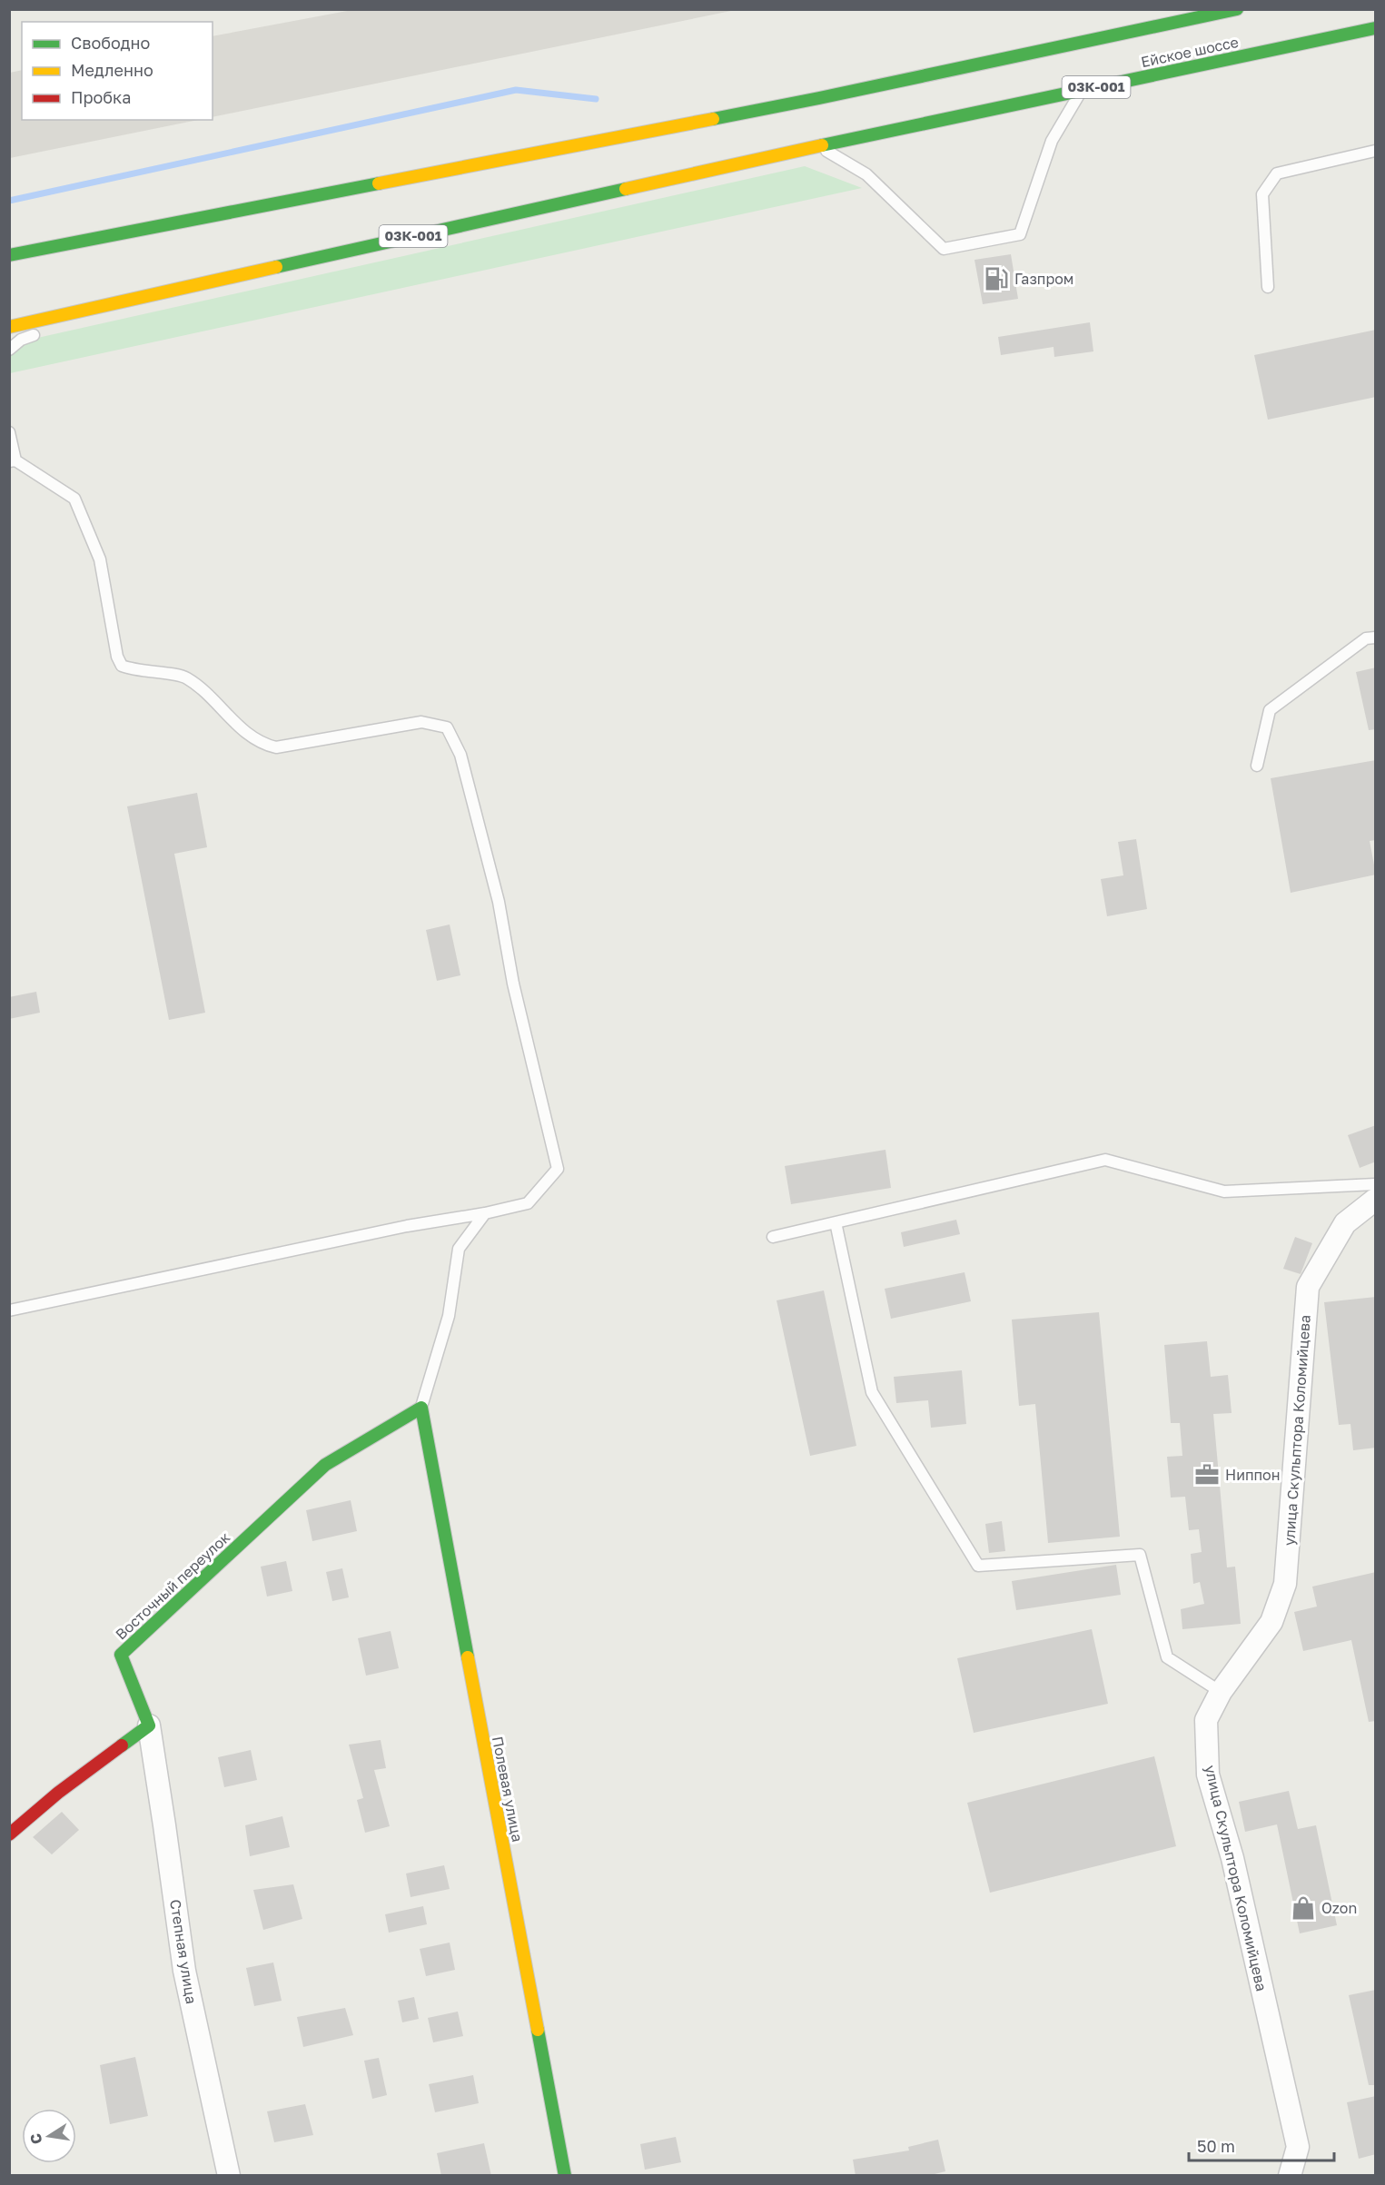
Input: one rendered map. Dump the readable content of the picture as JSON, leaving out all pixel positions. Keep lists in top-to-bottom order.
{
  "streets": {
    "main road": [
      "Ейское шоссе",
      "03К-001",
      "Восточный переулок",
      "Полевая улица"
    ],
    "street": ["улица Скульптора Коломийцева", "Степная улица"]
  },
  "crossings": [
    ["Ейское шоссе", "03К-001"],
    ["Восточный переулок", "Полевая улица"],
    ["Восточный переулок", "Степная улица"]
  ],
  "places": {
    "fuel station": ["Газпром"],
    "office": ["Ниппон"],
    "shop": ["Ozon"]
  },
  "legend": ["Свободно", "Медленно", "Пробка"],
  "scale_bar": "50 m",
  "north": "left"
}
